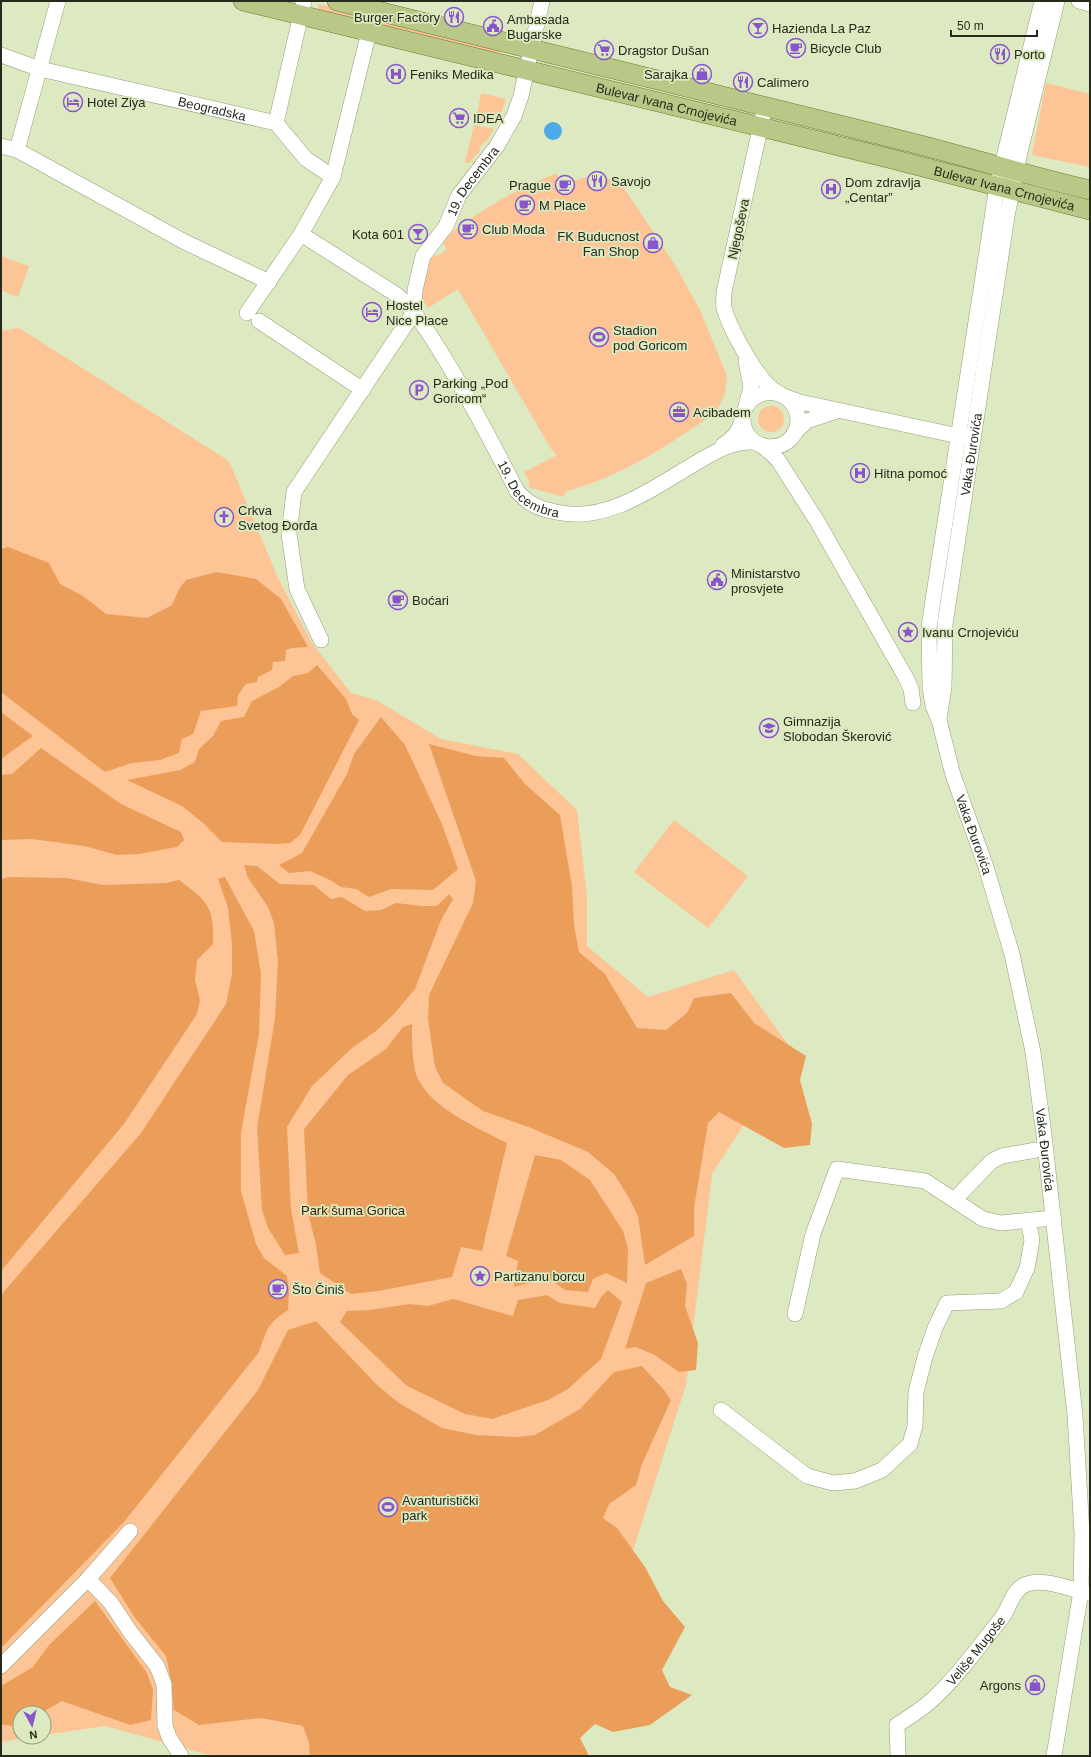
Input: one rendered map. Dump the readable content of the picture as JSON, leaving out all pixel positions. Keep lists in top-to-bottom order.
{
  "streets": {
    "main road": ["Bulevar Ivana Crnojevića"],
    "street": [
      "Beogradska",
      "19. Decembra",
      "Njegoševa",
      "Vaka Đurovića",
      "Veliše Mugoše"
    ]
  },
  "crossings": [
    ["Bulevar Ivana Crnojevića", "19. Decembra"],
    ["Bulevar Ivana Crnojevića", "Njegoševa"],
    ["Bulevar Ivana Crnojevića", "Vaka Đurovića"],
    ["19. Decembra", "Njegoševa"],
    ["19. Decembra", "Vaka Đurovića"],
    ["Vaka Đurovića", "Veliše Mugoše"]
  ],
  "parks": ["Park šuma Gorica"],
  "places": {
    "restaurant": [
      "Burger Factory",
      "Porto",
      "Calimero",
      "Savojo"
    ],
    "public building": ["Ambasada Bugarske", "Ministarstvo prosvjete"],
    "bar": ["Hazienda La Paz", "Kota 601"],
    "cafe": [
      "Bicycle Club",
      "Prague",
      "M Place",
      "Club Moda",
      "Boćari",
      "Što Činiš"
    ],
    "supermarket": ["Dragstor Dušan", "IDEA"],
    "hospital": ["Feniks Medika", "Dom zdravlja „Centar”", "Hitna pomoć"],
    "shop": ["Sarajka", "FK Buducnost Fan Shop", "Argons"],
    "hotel": ["Hotel Ziya", "Hostel Nice Place"],
    "sports": ["Stadion pod Goricom", "Avanturistički park"],
    "parking": ["Parking „Pod Goricom“"],
    "office": ["Acibadem"],
    "church": ["Crkva Svetog Đorđa"],
    "place": ["Ivanu Crnojeviću", "Partizanu borcu"],
    "school or university": ["Gimnazija Slobodan Škerović"]
  },
  "scale_bar": "50 m",
  "north": "bottom"
}
